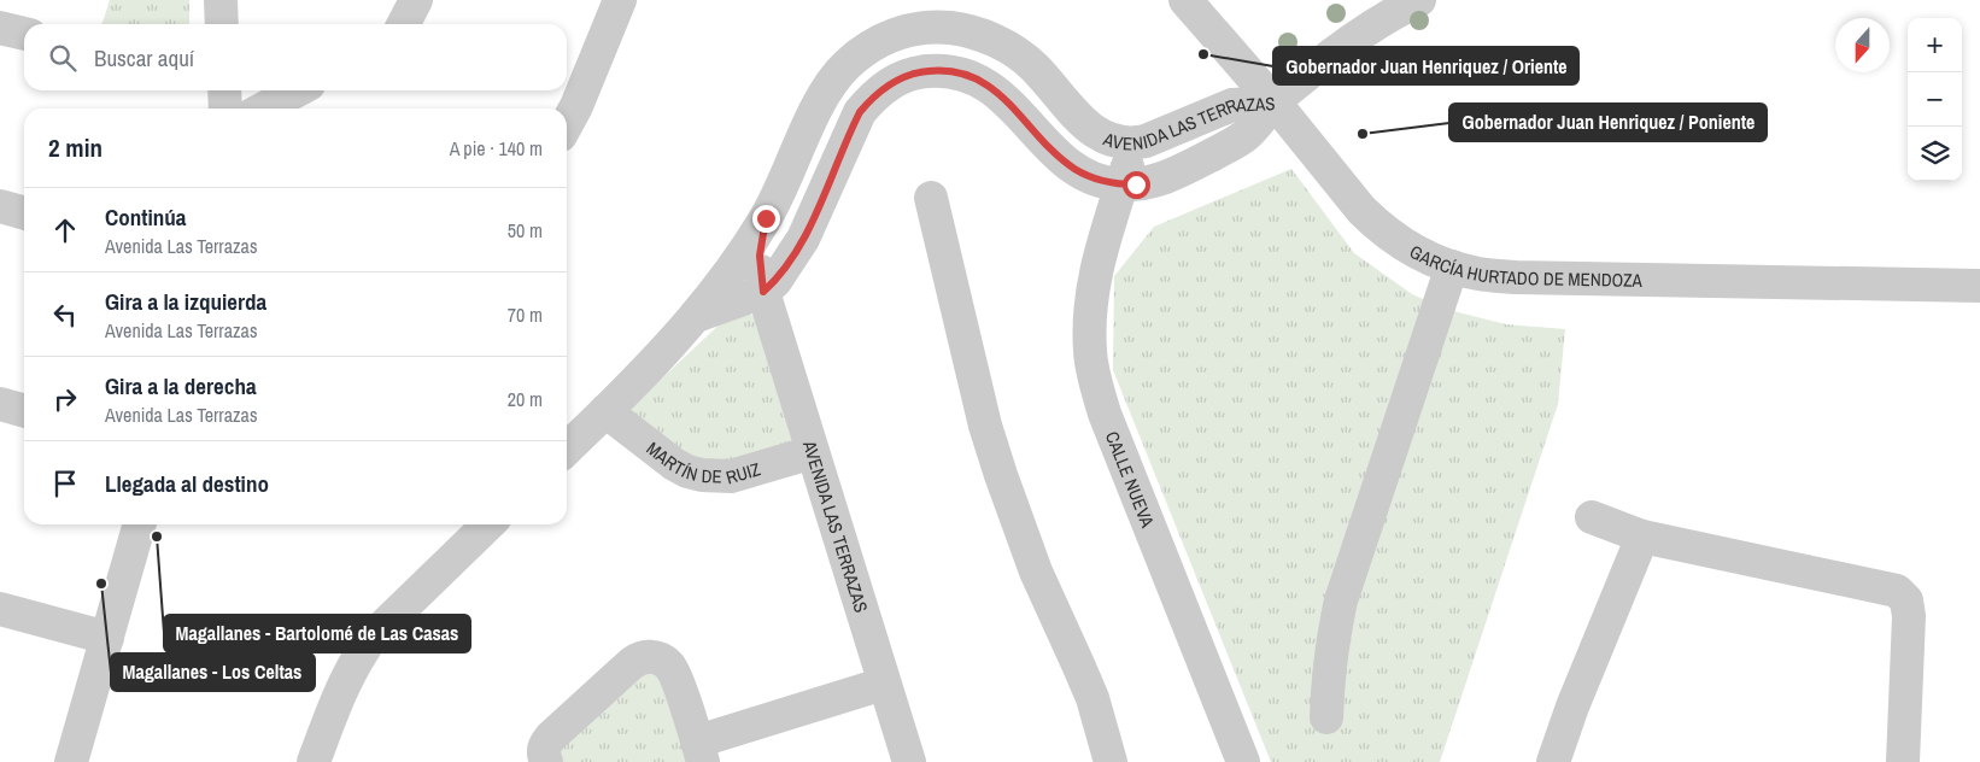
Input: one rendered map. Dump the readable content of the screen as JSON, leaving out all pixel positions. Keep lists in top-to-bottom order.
{
  "streets": {
    "street": [
      "AVENIDA LAS TERRAZAS",
      "GARCÍA HURTADO DE MENDOZA",
      "MARTÍN DE RUIZ",
      "CALLE NUEVA"
    ]
  },
  "crossings": [
    ["AVENIDA LAS TERRAZAS", "GARCÍA HURTADO DE MENDOZA"],
    ["AVENIDA LAS TERRAZAS", "MARTÍN DE RUIZ"],
    ["AVENIDA LAS TERRAZAS", "CALLE NUEVA"]
  ],
  "places": [
    "Gobernador Juan Henriquez / Oriente",
    "Gobernador Juan Henriquez / Poniente",
    "Magallanes - Bartolomé de Las Casas",
    "Magallanes - Los Celtas"
  ],
  "north": "bottom",
  "page": {
    "map_buttons": ["+", "−"],
    "search": "Buscar aquí",
    "heading": ["2 min", "A pie · 140 m"],
    "list": [
      ["Continúa", "Avenida Las Terrazas", "50 m"],
      ["Gira a la izquierda", "Avenida Las Terrazas", "70 m"],
      ["Gira a la derecha", "Avenida Las Terrazas", "20 m"],
      "Llegada al destino"
    ]
  }
}
